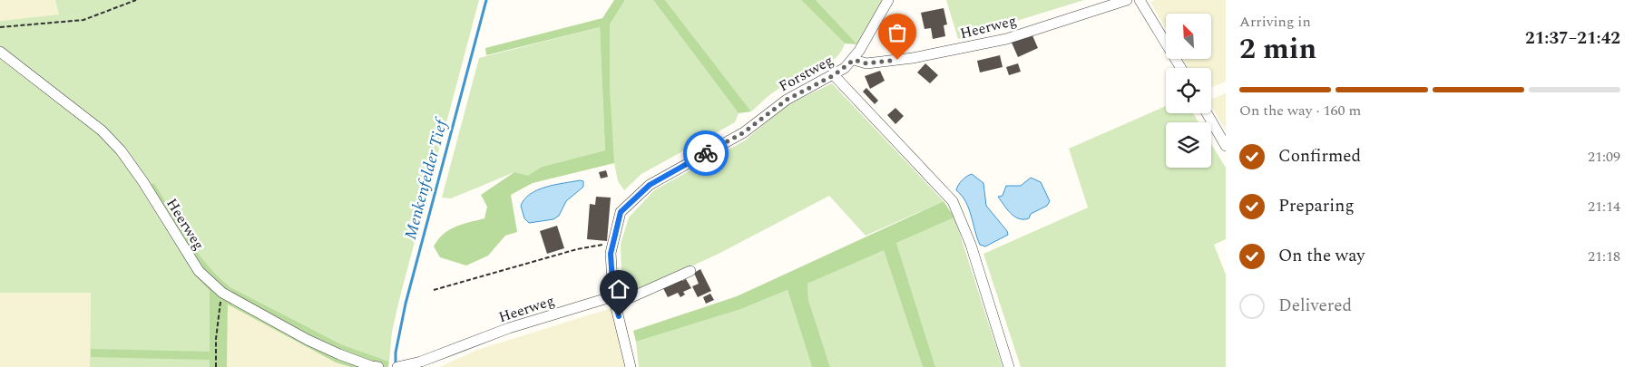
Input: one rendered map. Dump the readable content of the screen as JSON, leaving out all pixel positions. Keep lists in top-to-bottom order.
{
  "streets": {
    "street": ["Heerweg", "Forstweg"]
  },
  "crossings": [
    ["Heerweg", "Forstweg"]
  ],
  "water": ["Menkenfelder Tief"],
  "north": "top left",
  "page": {
    "heading": ["2 min", "Arriving in", "21:37–21:42"],
    "bar": "On the way · 160 m",
    "list": [
      ["Confirmed", "21:09"],
      ["Preparing", "21:14"],
      ["On the way", "21:18"],
      "Delivered"
    ]
  }
}
